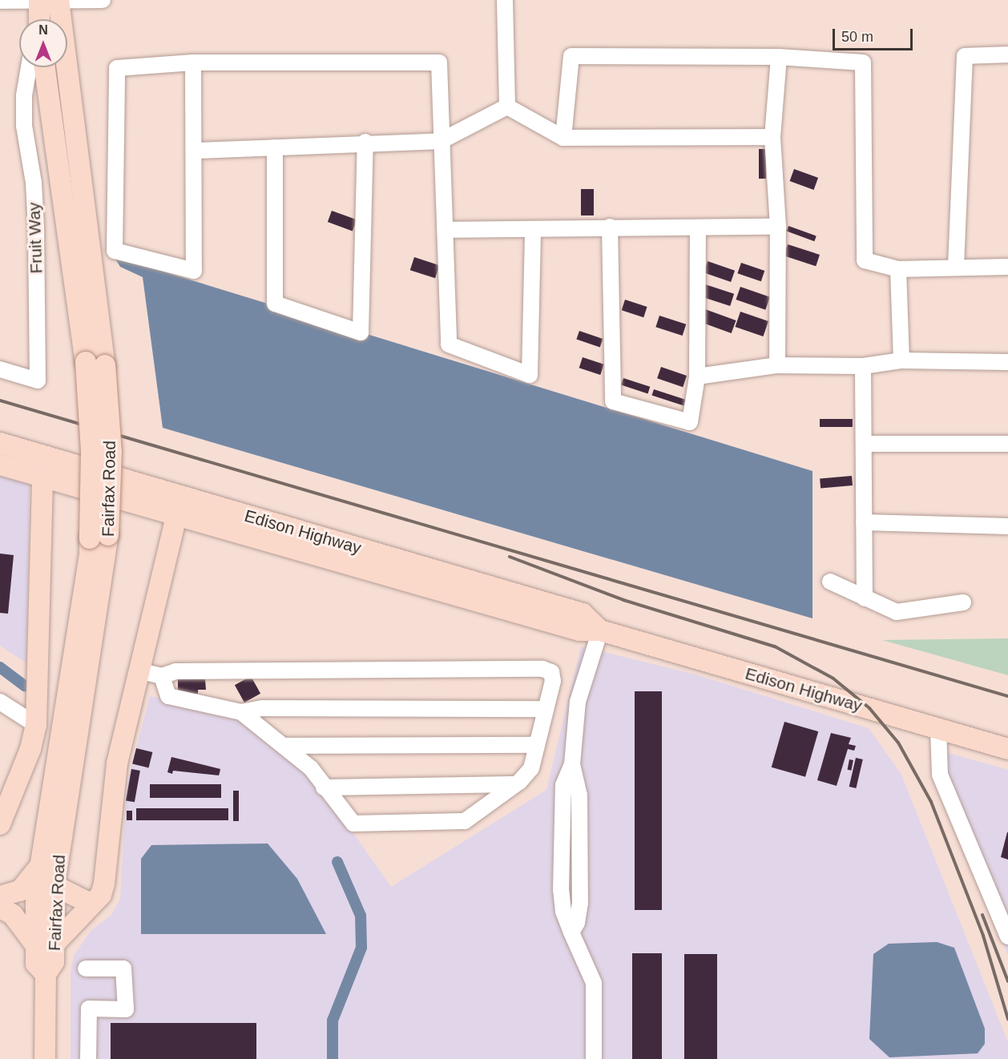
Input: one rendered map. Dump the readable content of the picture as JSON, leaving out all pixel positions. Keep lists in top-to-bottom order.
{
  "streets": {
    "main road": ["Fairfax Road", "Edison Highway"],
    "street": ["Fruit Way"]
  },
  "scale_bar": "50 m",
  "north": "top"
}
